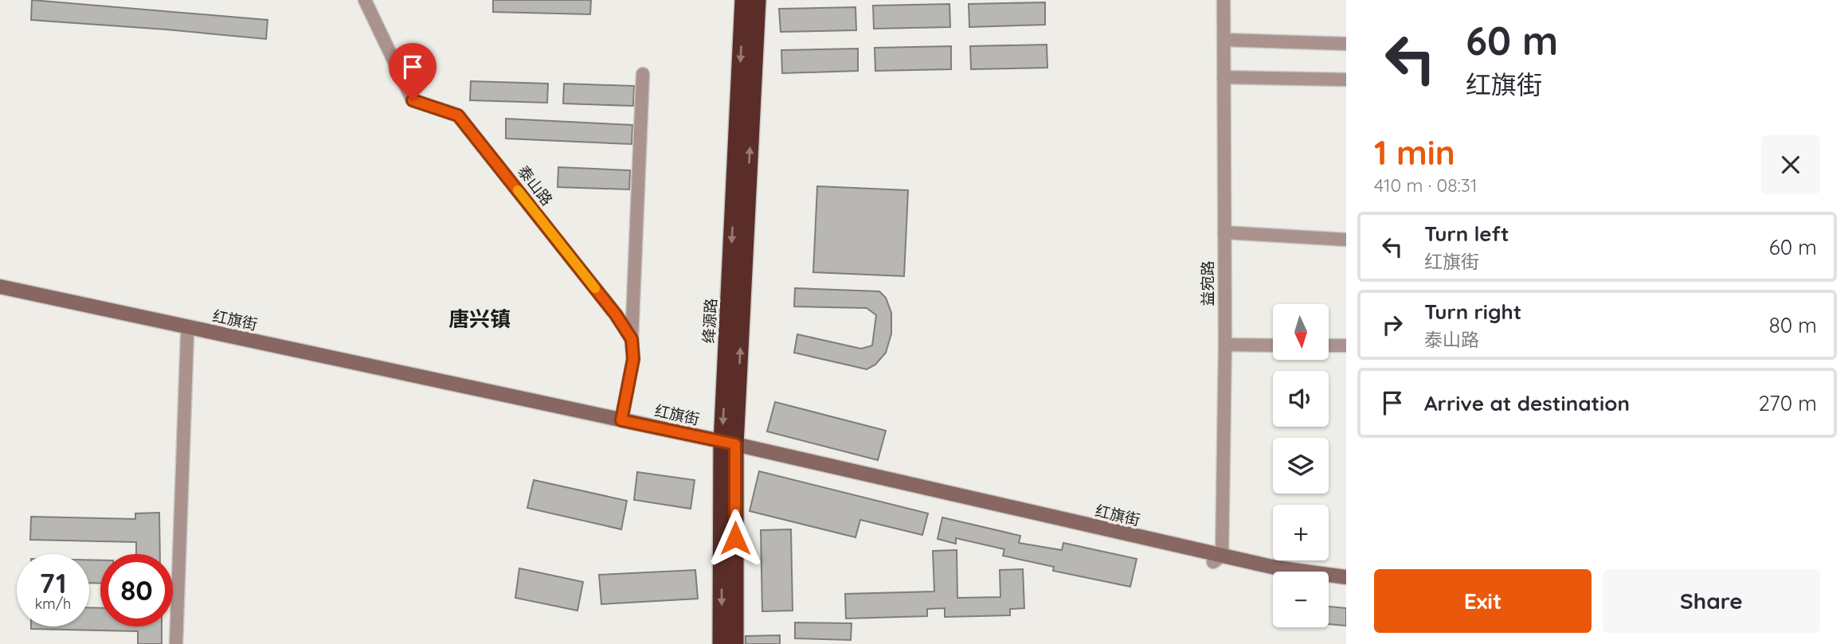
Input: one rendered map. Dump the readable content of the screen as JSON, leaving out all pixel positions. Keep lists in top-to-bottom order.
{
  "streets": {
    "highway": ["绛源路"],
    "main road": ["红旗街"],
    "street": ["泰山路", "益宛路"]
  },
  "crossings": [
    ["益宛路", "红旗街"],
    ["红旗街", "绛源路"]
  ],
  "districts": ["唐兴镇"],
  "north": "bottom",
  "page": {
    "turn": ["60 m", "红旗街"],
    "heading": ["1 min", "410 m · 08:31"],
    "list": [
      {
        "name": "Turn left",
        "note": "红旗街",
        "value": "60 m"
      },
      {
        "name": "Turn right",
        "note": "泰山路",
        "value": "80 m"
      },
      {
        "name": "Arrive at destination",
        "value": "270 m"
      }
    ],
    "map_buttons": ["+", "−"],
    "speed": "71 km/h",
    "limit": "80",
    "buttons": ["Exit", "Share"]
  }
}
